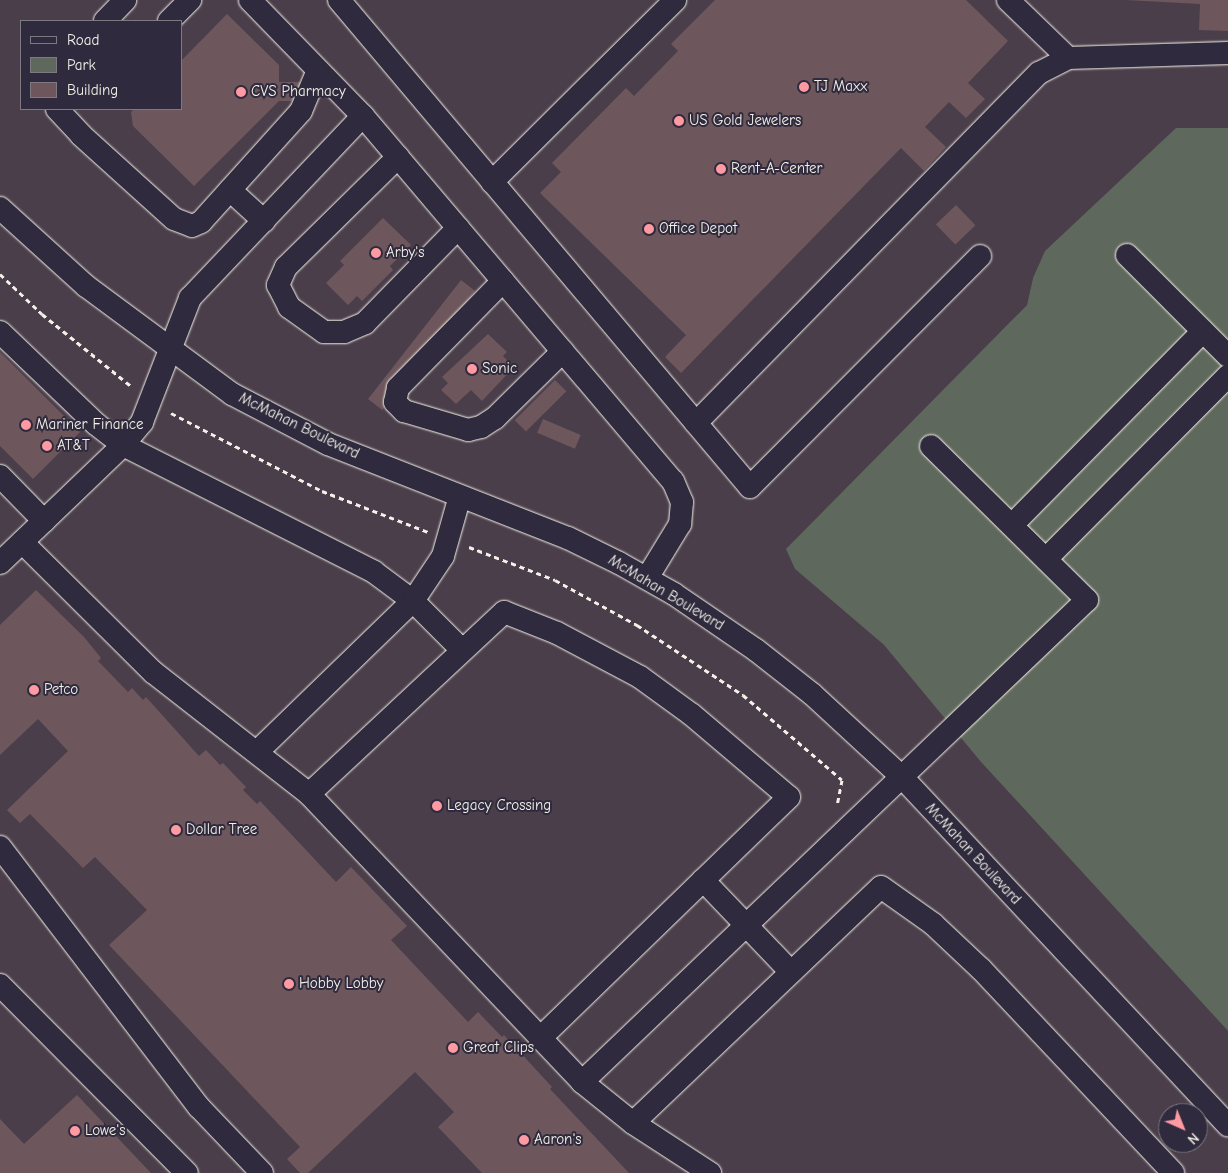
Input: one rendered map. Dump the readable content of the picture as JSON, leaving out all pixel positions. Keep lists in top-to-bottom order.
{
  "streets": {
    "street": ["McMahan Boulevard"]
  },
  "places": [
    "TJ Maxx",
    "CVS Pharmacy",
    "US Gold Jewelers",
    "Rent-A-Center",
    "Office Depot",
    "Arby's",
    "Sonic",
    "Mariner Finance",
    "AT&T",
    "Petco",
    "Legacy Crossing",
    "Dollar Tree",
    "Hobby Lobby",
    "Great Clips",
    "Lowe's",
    "Aaron's"
  ],
  "legend": ["Road", "Park", "Building"],
  "north": "bottom right"
}
